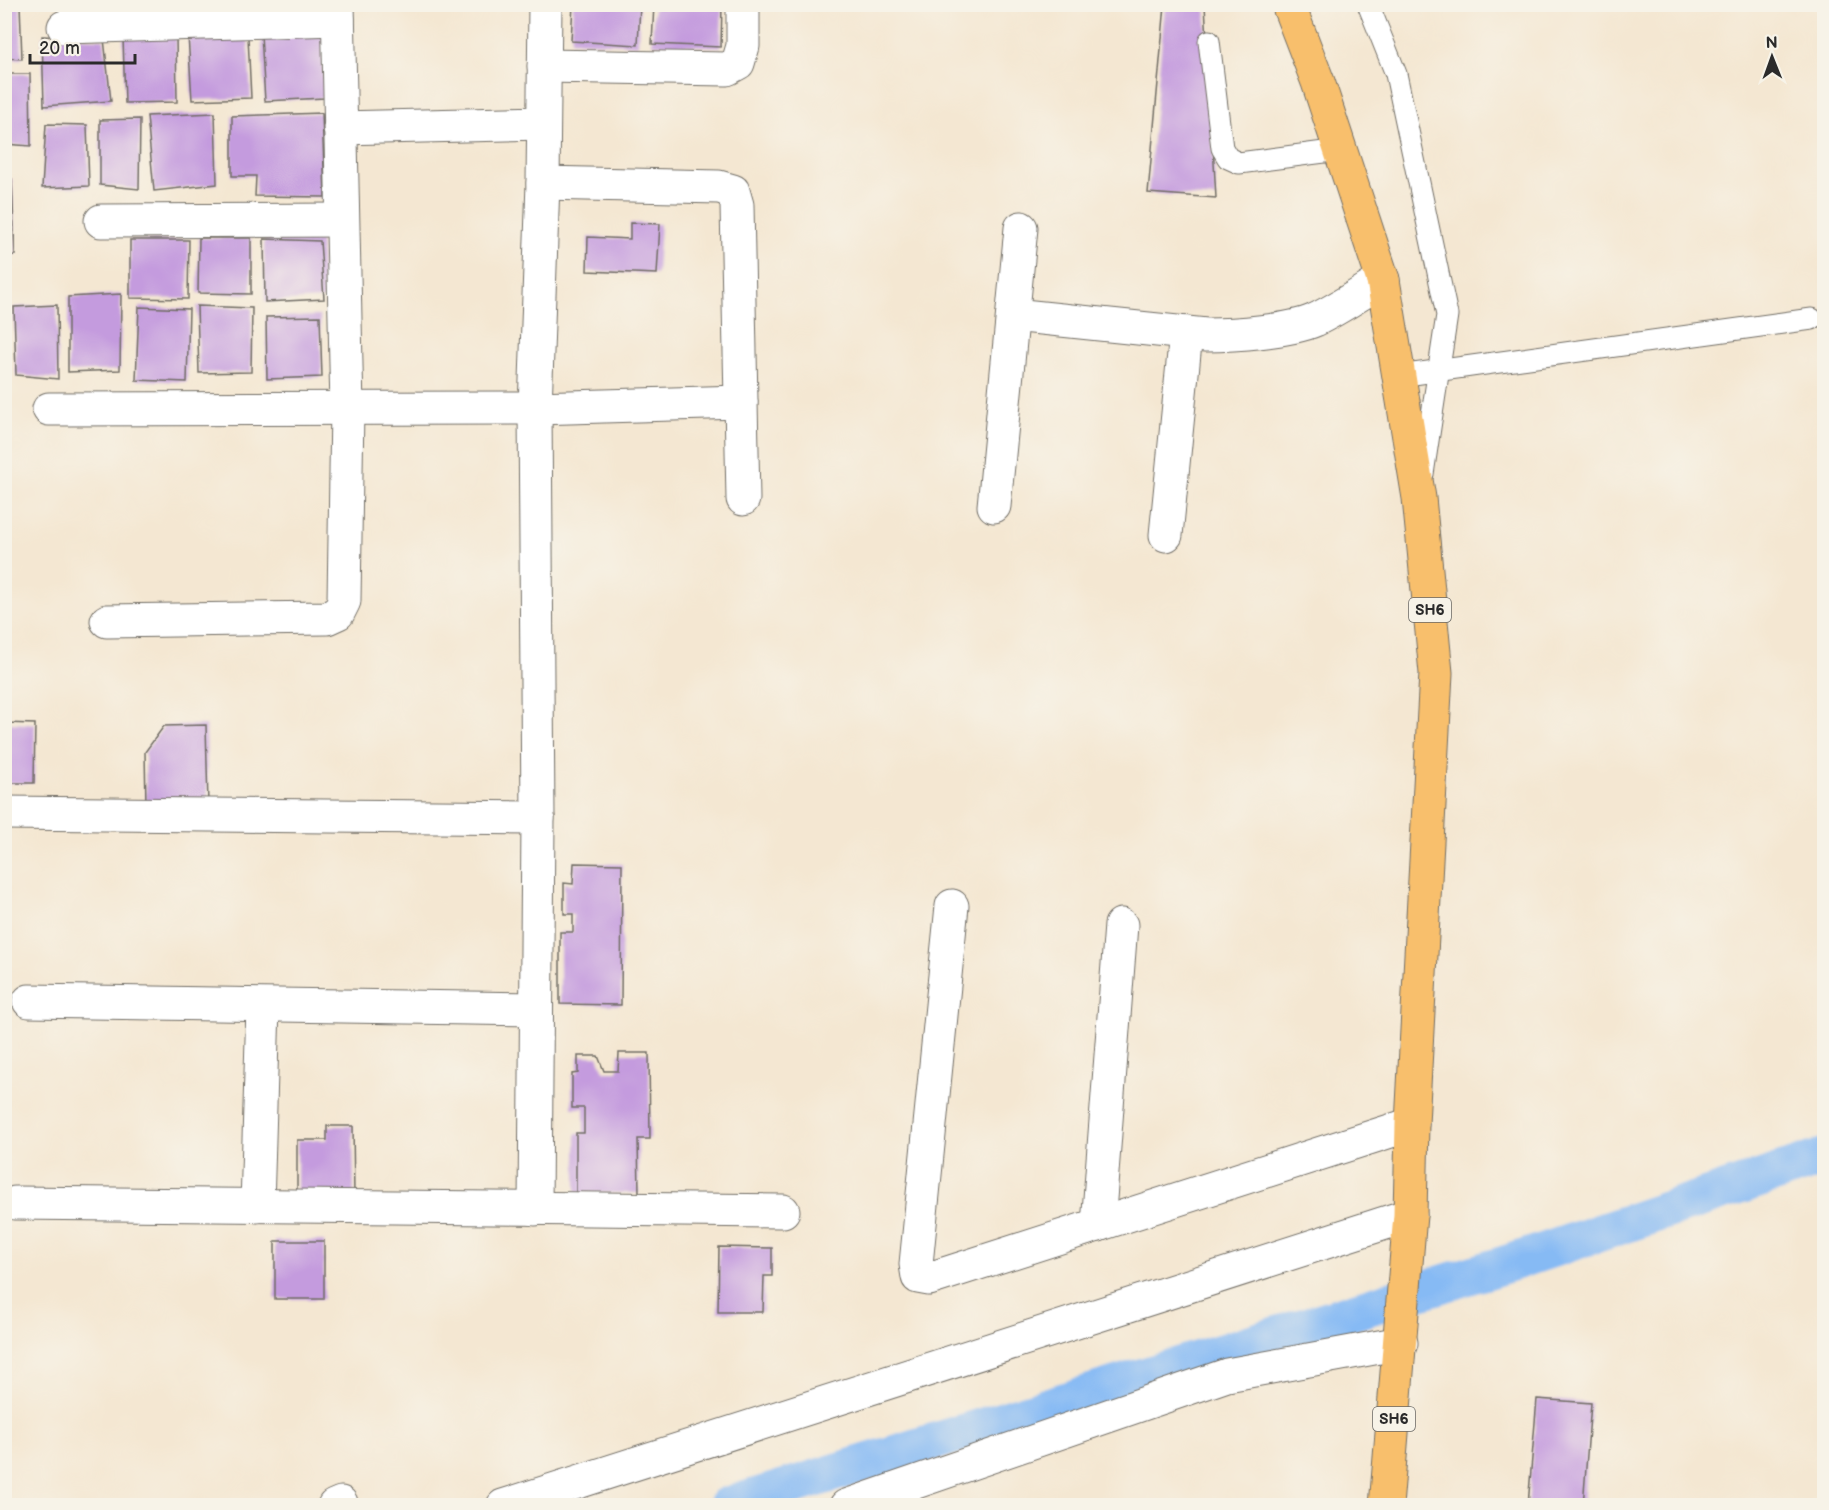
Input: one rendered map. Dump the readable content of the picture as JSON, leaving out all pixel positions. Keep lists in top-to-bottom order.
{
  "streets": {
    "main road": ["SH6"]
  },
  "scale_bar": "20 m",
  "north": "top"
}
